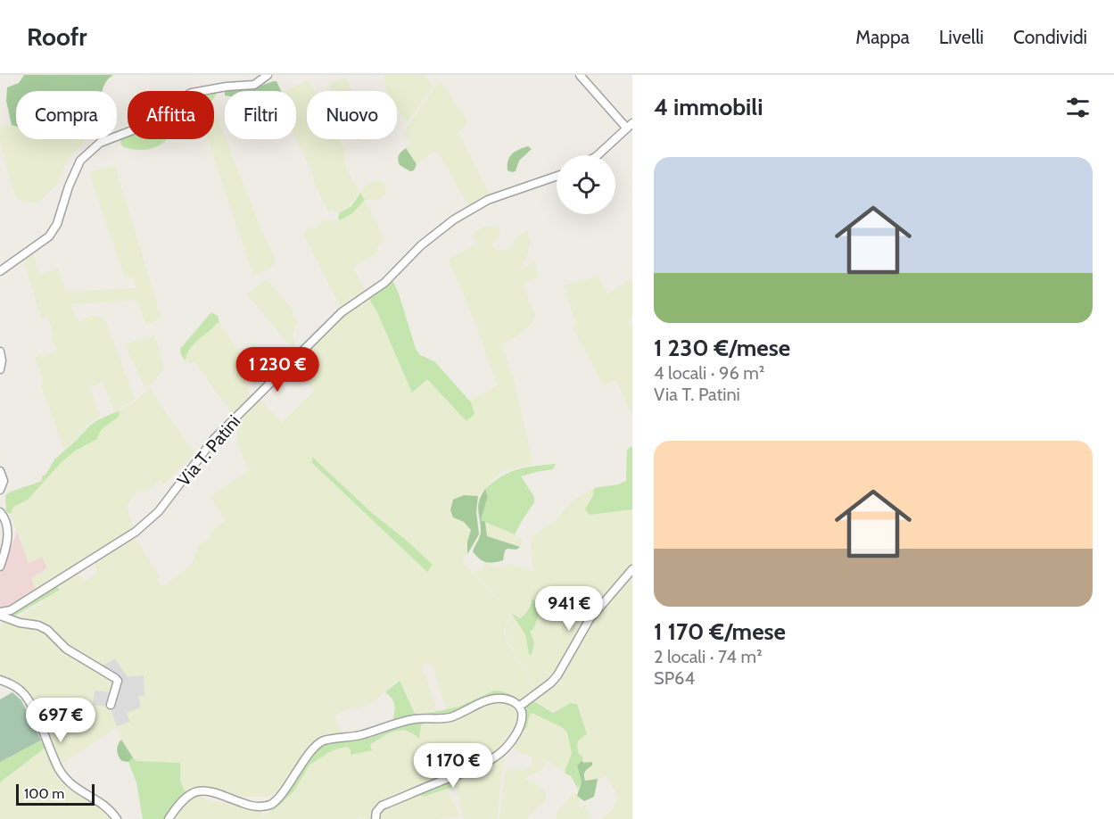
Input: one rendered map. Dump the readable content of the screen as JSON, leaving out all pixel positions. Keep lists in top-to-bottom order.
{
  "streets": {
    "street": ["Via T. Patini"]
  },
  "scale_bar": "100 m",
  "page": {
    "header": "Roofr",
    "nav": ["Mappa", "Livelli", "Condividi"],
    "heading": "4 immobili",
    "chip": [
      "Compra",
      "Affitta",
      "Filtri",
      "Nuovo"
    ],
    "list": [
      {
        "name": "1 230 €/mese",
        "note": "4 locali · 96 m² · Via T. Patini"
      },
      {
        "name": "1 170 €/mese",
        "note": "2 locali · 74 m² · SP64"
      }
    ],
    "price": [
      "1 230 €",
      "941 €",
      "697 €",
      "1 170 €"
    ],
    "scale": "100 m"
  }
}
